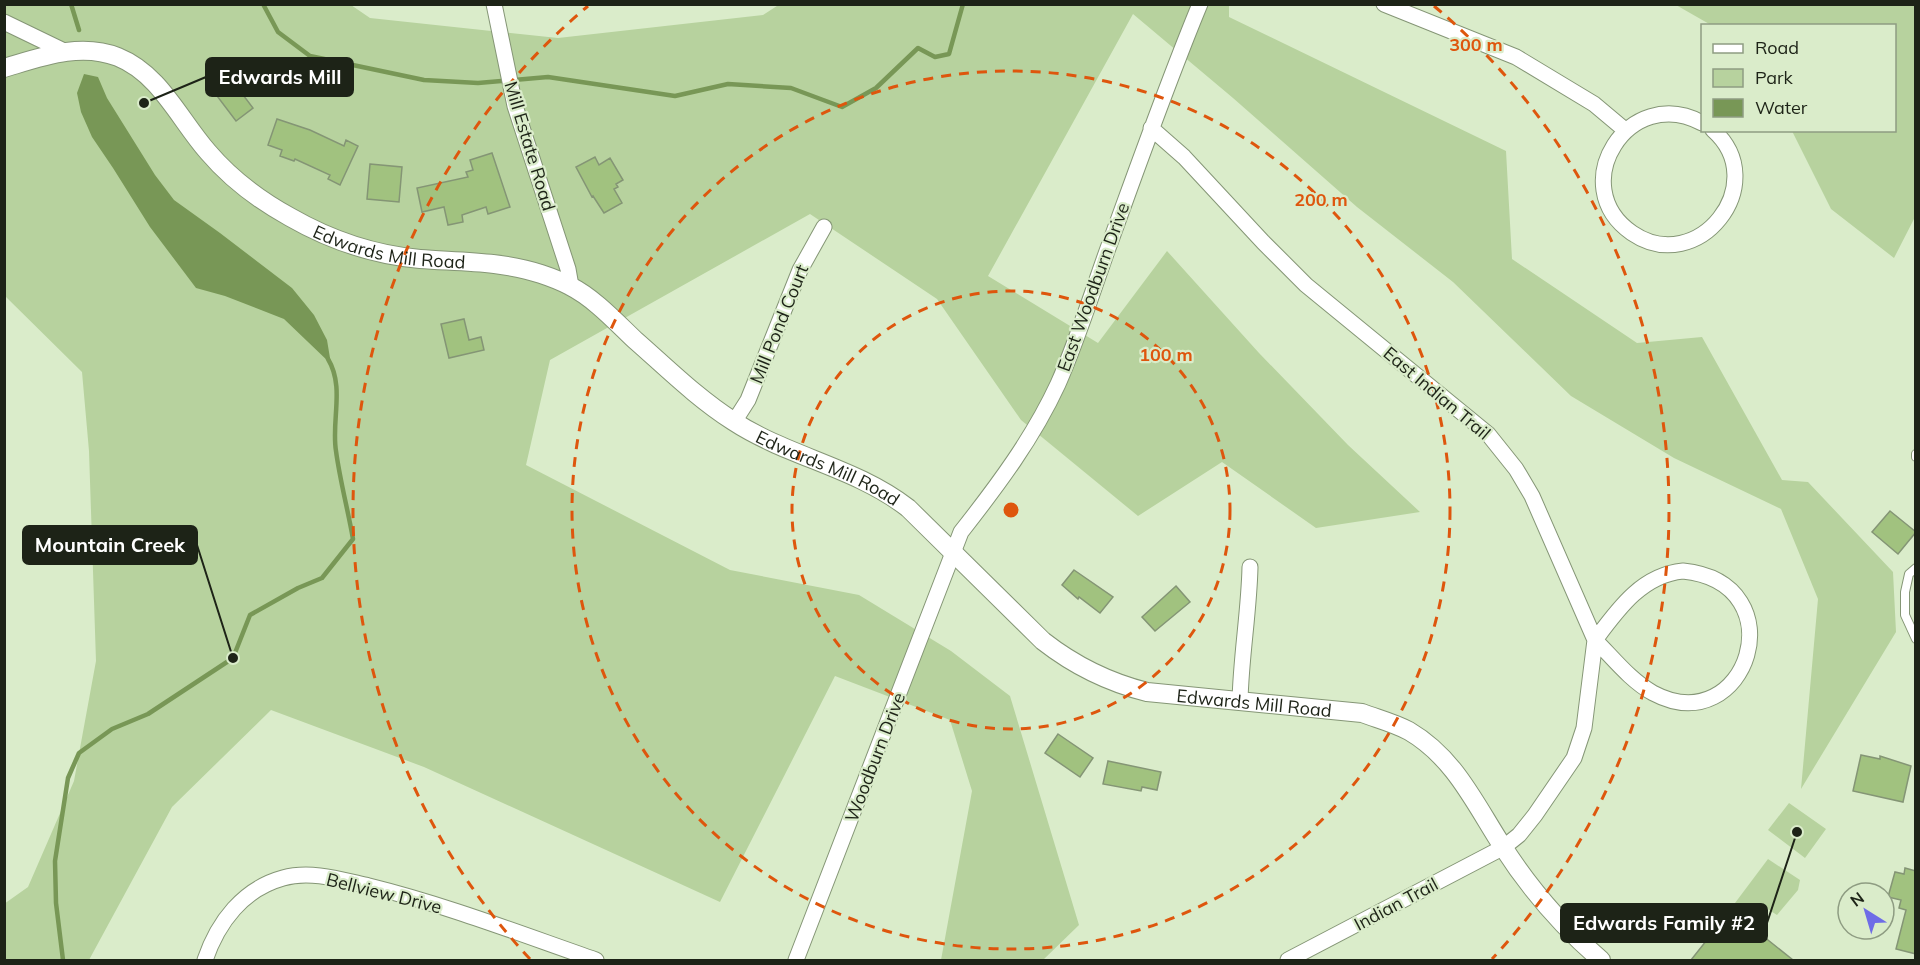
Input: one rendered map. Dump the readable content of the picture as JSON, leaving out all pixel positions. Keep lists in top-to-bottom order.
{
  "streets": {
    "street": [
      "Mill Estate Road",
      "Edwards Mill Road",
      "East Woodburn Drive",
      "Mill Pond Court",
      "East Indian Trail",
      "Woodburn Drive",
      "Bellview Drive",
      "Indian Trail"
    ]
  },
  "crossings": [
    ["Mill Estate Road", "Edwards Mill Road"],
    ["Edwards Mill Road", "East Woodburn Drive"],
    ["Edwards Mill Road", "Mill Pond Court"],
    ["Edwards Mill Road", "Woodburn Drive"],
    ["Edwards Mill Road", "Indian Trail"],
    ["East Woodburn Drive", "East Indian Trail"],
    ["East Woodburn Drive", "Woodburn Drive"]
  ],
  "places": ["Edwards Mill", "Mountain Creek", "Edwards Family #2"],
  "legend": ["Road", "Park", "Water"],
  "north": "top left",
  "rings": ["300 m", "200 m", "100 m"]
}
